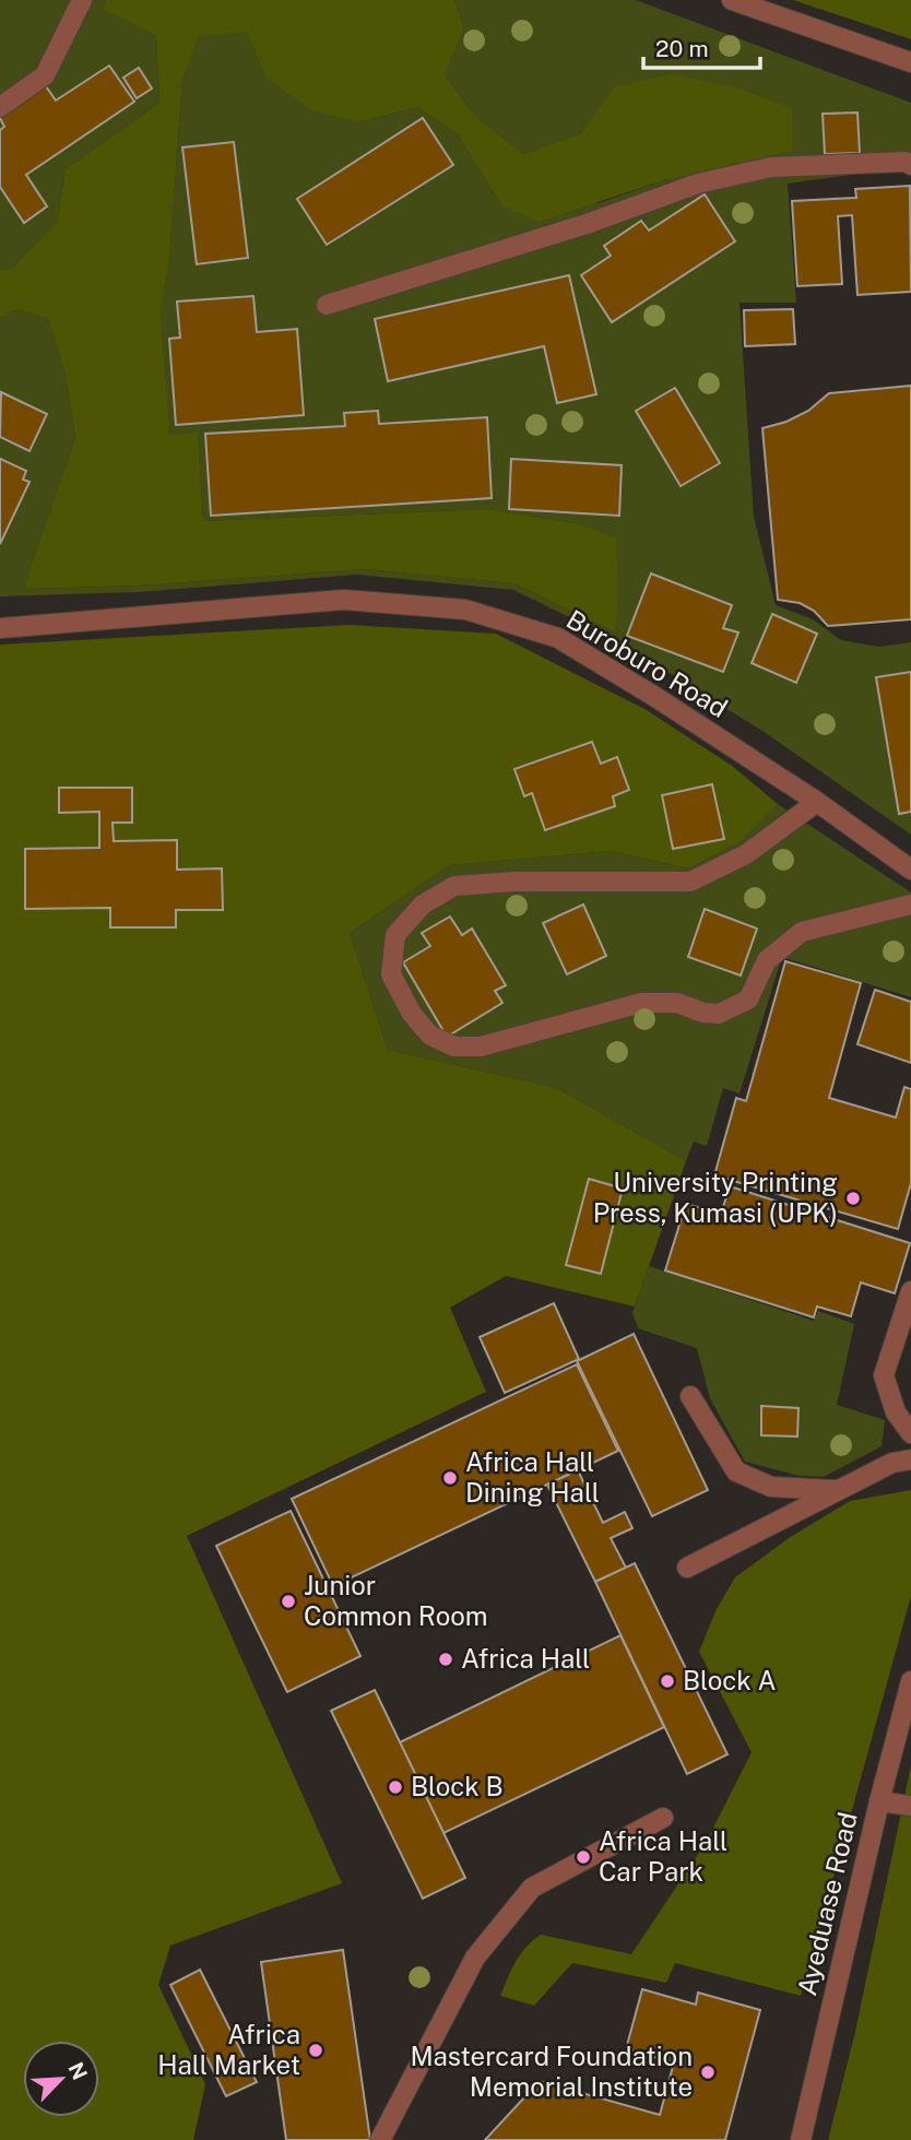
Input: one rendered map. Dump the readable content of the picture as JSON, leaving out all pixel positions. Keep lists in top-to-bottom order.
{
  "streets": {
    "street": ["Buroburo Road", "Ayeduase Road"]
  },
  "places": [
    "University Printing Press, Kumasi (UPK)",
    "Africa Hall Dining Hall",
    "Junior Common Room",
    "Africa Hall",
    "Block A",
    "Block B",
    "Africa Hall Car Park",
    "Africa Hall Market",
    "Mastercard Foundation Memorial Institute"
  ],
  "scale_bar": "20 m",
  "north": "top right"
}
